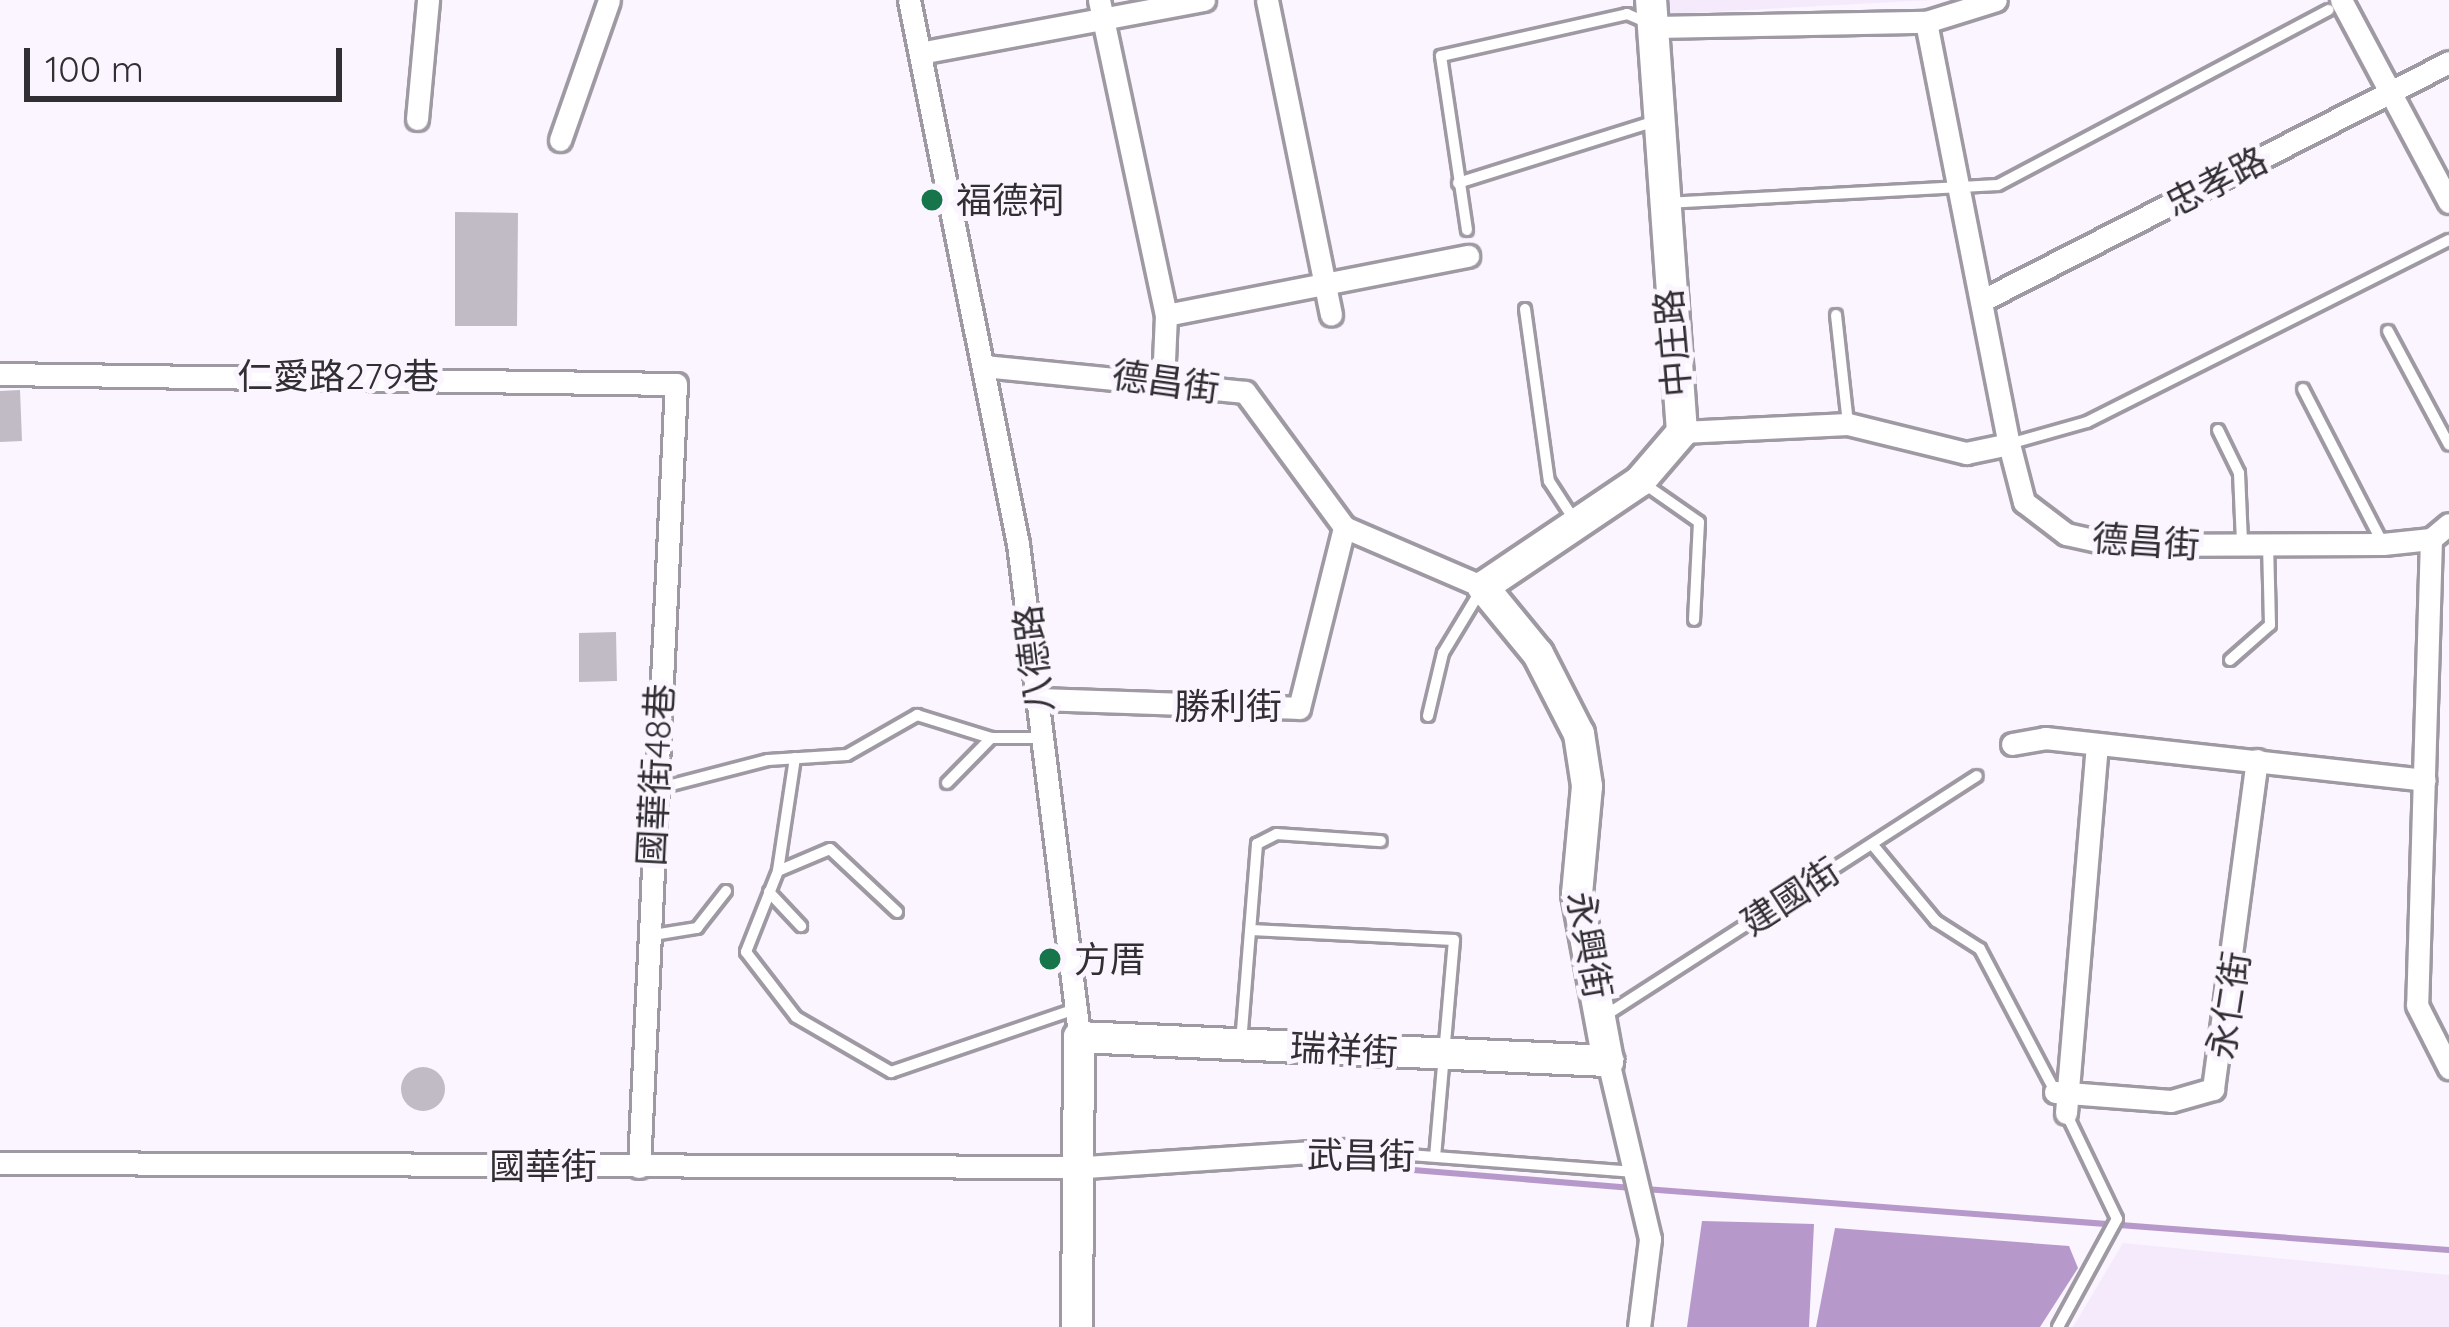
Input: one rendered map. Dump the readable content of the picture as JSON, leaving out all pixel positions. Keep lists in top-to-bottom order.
{
  "streets": {
    "street": [
      "忠孝路",
      "中庄路",
      "仁愛路279巷",
      "德昌街",
      "八德路",
      "勝利街",
      "國華街48巷",
      "永興街",
      "永仁街",
      "瑞祥街",
      "武昌街",
      "國華街"
    ],
    "lane": ["建國街"]
  },
  "crossings": [
    ["忠孝路", "德昌街"],
    ["中庄路", "永興街"],
    ["仁愛路279巷", "國華街48巷"],
    ["德昌街", "八德路"],
    ["德昌街", "勝利街"],
    ["八德路", "勝利街"],
    ["八德路", "瑞祥街"],
    ["八德路", "武昌街"],
    ["八德路", "國華街"],
    ["國華街48巷", "國華街"],
    ["建國街", "永興街"],
    ["永興街", "瑞祥街"],
    ["永興街", "武昌街"],
    ["武昌街", "國華街"]
  ],
  "places": ["福德祠", "方厝"],
  "scale_bar": "100 m"
}
